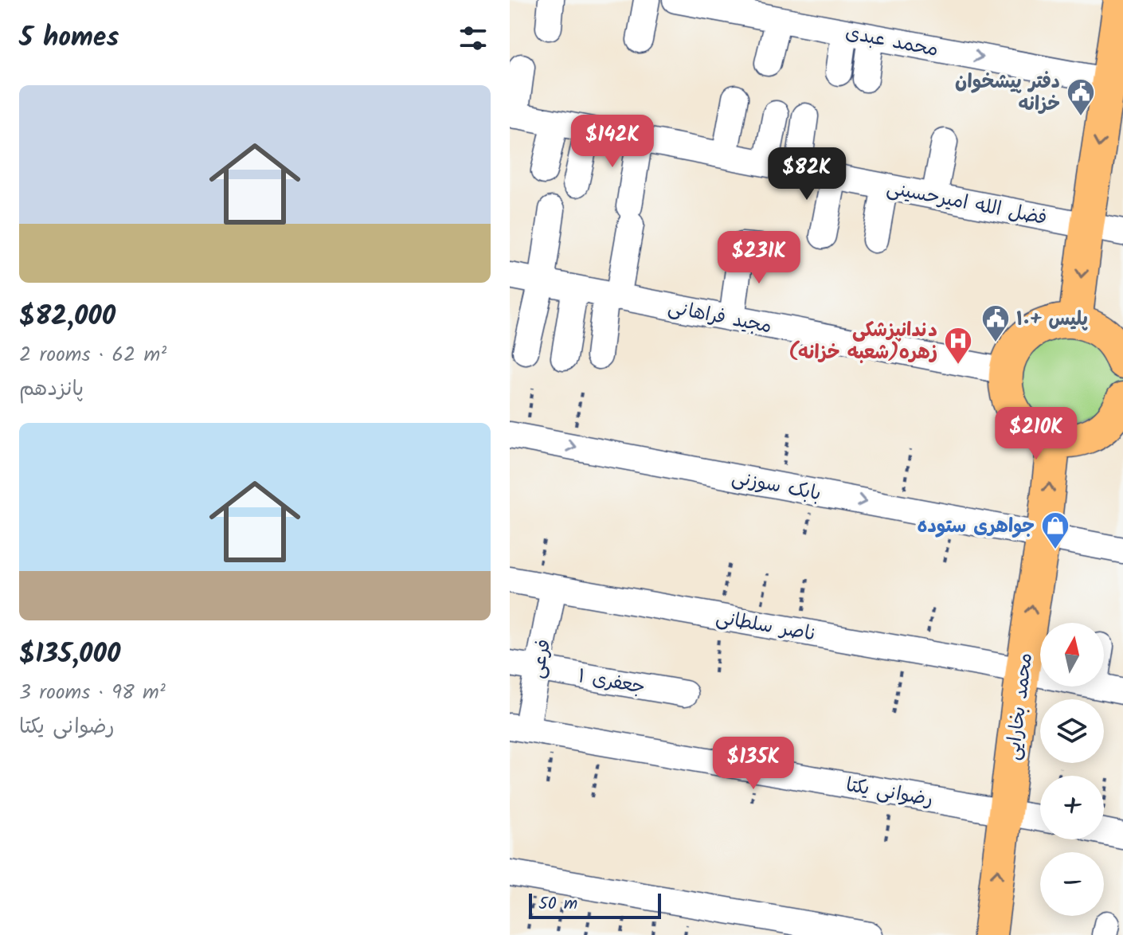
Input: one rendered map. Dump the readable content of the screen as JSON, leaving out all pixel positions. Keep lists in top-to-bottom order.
{
  "streets": {
    "main road": ["محمد بخارایی"],
    "street": [
      "محمد عبدی",
      "فضل الله امیرحسینی",
      "مجید فراهانی",
      "بابک سوزنی",
      "ناصر سلطانی",
      "فرعی",
      "جعفری ۱",
      "رضوانی یکتا"
    ]
  },
  "crossings": [
    ["بابک سوزنی", "محمد بخارایی"],
    ["ناصر سلطانی", "فرعی"],
    ["ناصر سلطانی", "محمد بخارایی"],
    ["فرعی", "جعفری ۱"],
    ["فرعی", "رضوانی یکتا"],
    ["محمد بخارایی", "رضوانی یکتا"]
  ],
  "one_way": ["محمد عبدی", "محمد بخارایی"],
  "places": {
    "public building": ["دفتر پیشخوان خزانه", "پلیس +۱۰"],
    "hospital": ["دندانپزشکی زهره(شعبه خزانه)"],
    "shop": ["جواهری ستوده"]
  },
  "scale_bar": "50 m",
  "north": "top",
  "page": {
    "heading": "5 homes",
    "list": [
      {
        "name": "$82,000",
        "note": "2 rooms · 62 m² · پانزدهم"
      },
      {
        "name": "$135,000",
        "note": "3 rooms · 98 m² · رضوانی یکتا"
      }
    ],
    "price": [
      "$142K",
      "$82K",
      "$231K",
      "$210K",
      "$135K"
    ],
    "map_buttons": ["+", "−"],
    "scale": "50 m"
  }
}
